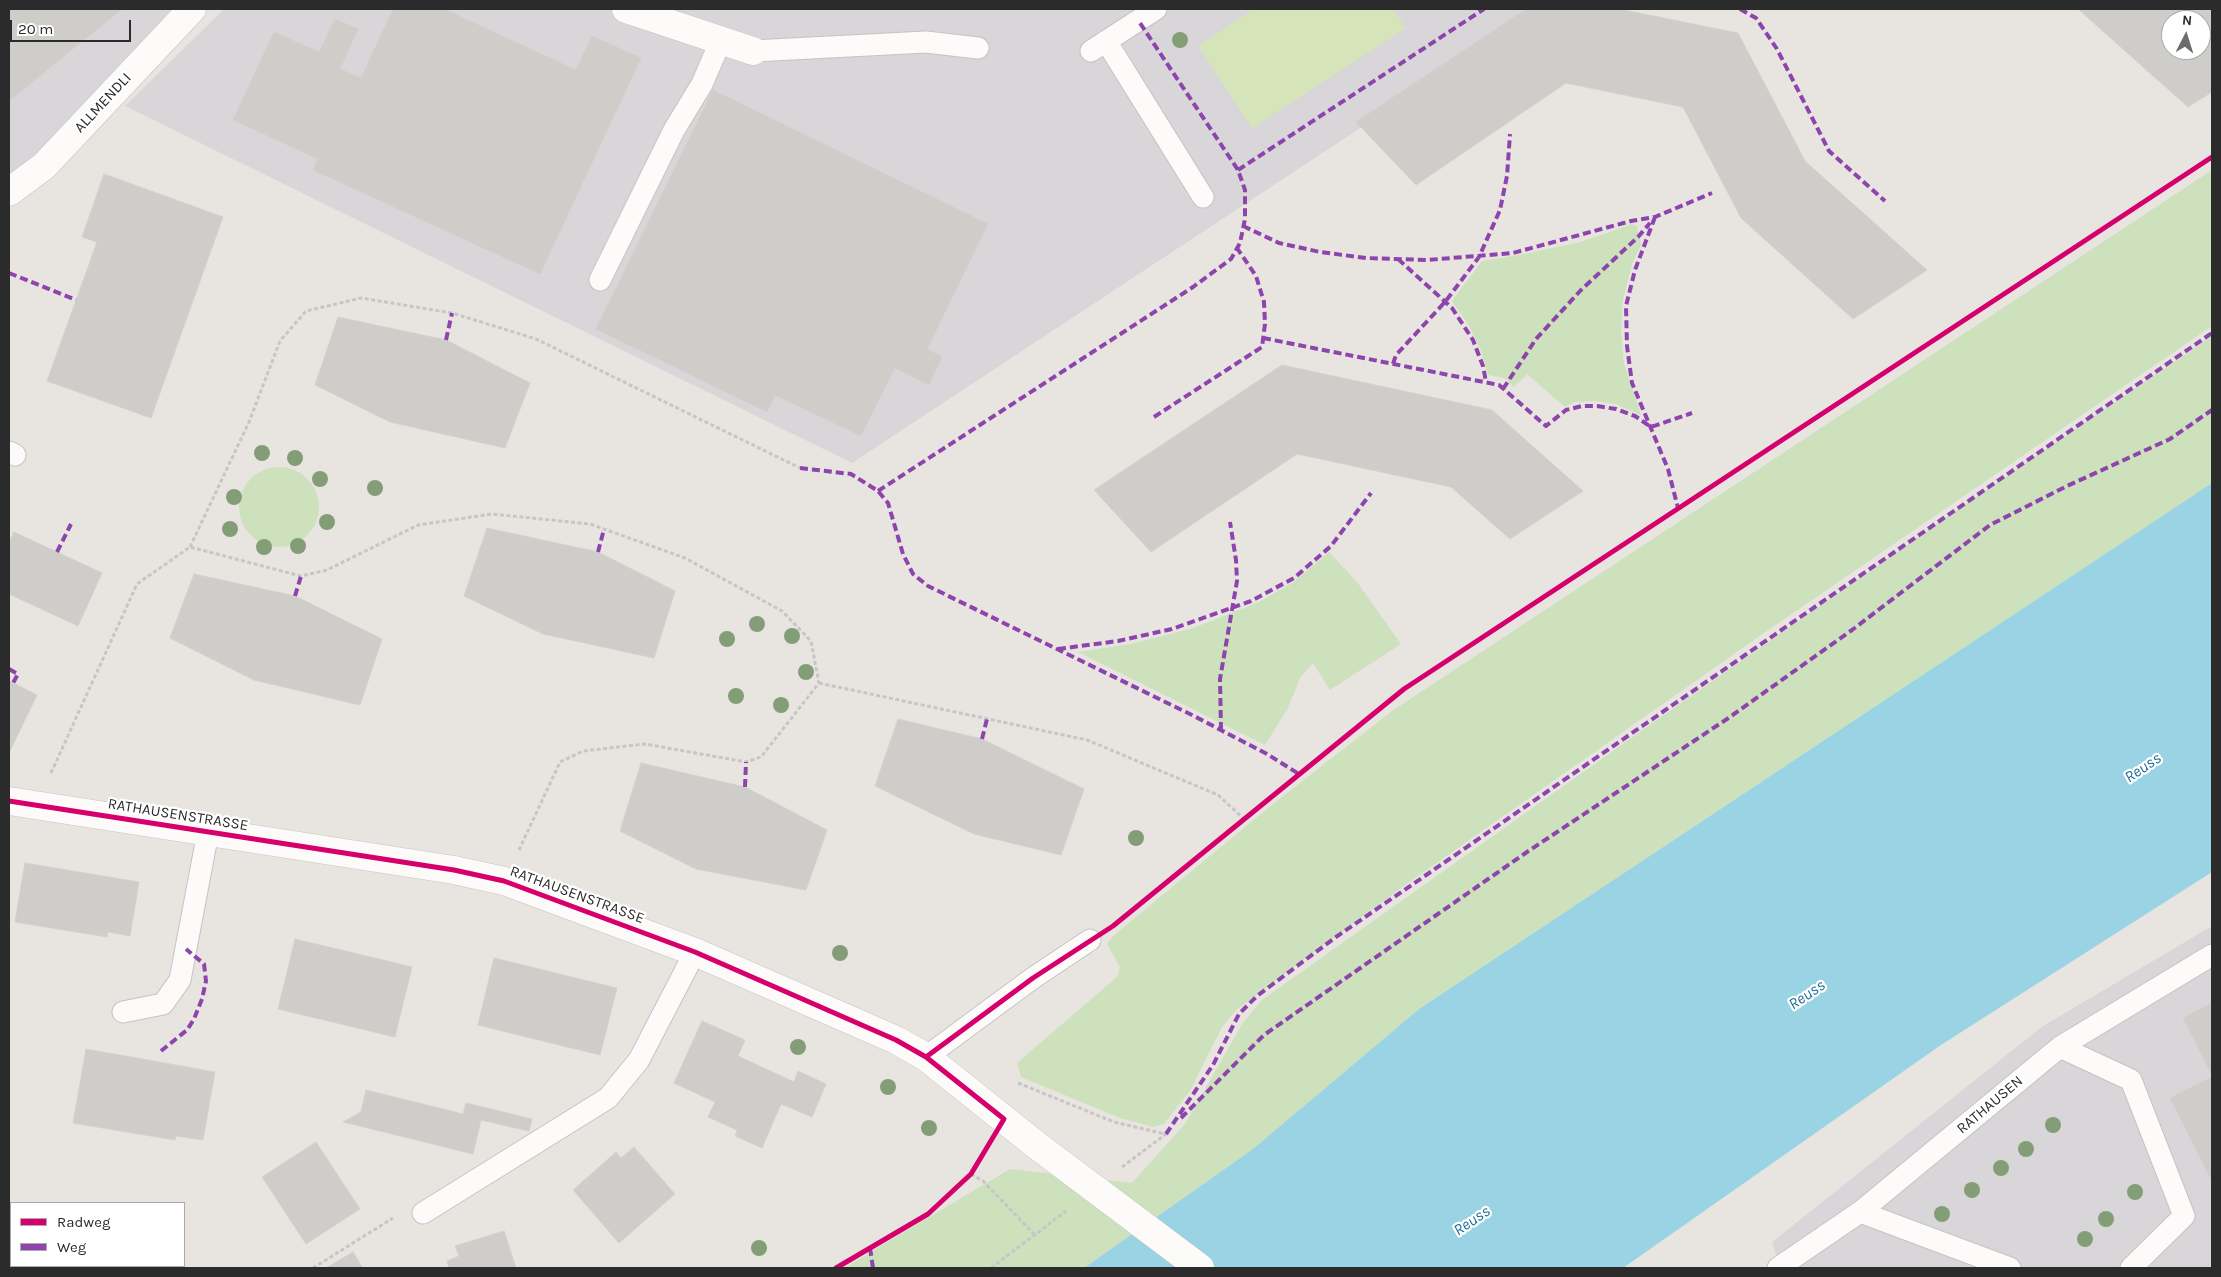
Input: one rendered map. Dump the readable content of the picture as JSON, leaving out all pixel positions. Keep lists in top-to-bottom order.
{
  "streets": {
    "street": ["ALLMENDLI", "RATHAUSENSTRASSE"],
    "lane": ["RATHAUSEN"]
  },
  "water": ["Reuss"],
  "legend": ["Radweg", "Weg"],
  "scale_bar": "20 m",
  "north": "top"
}
